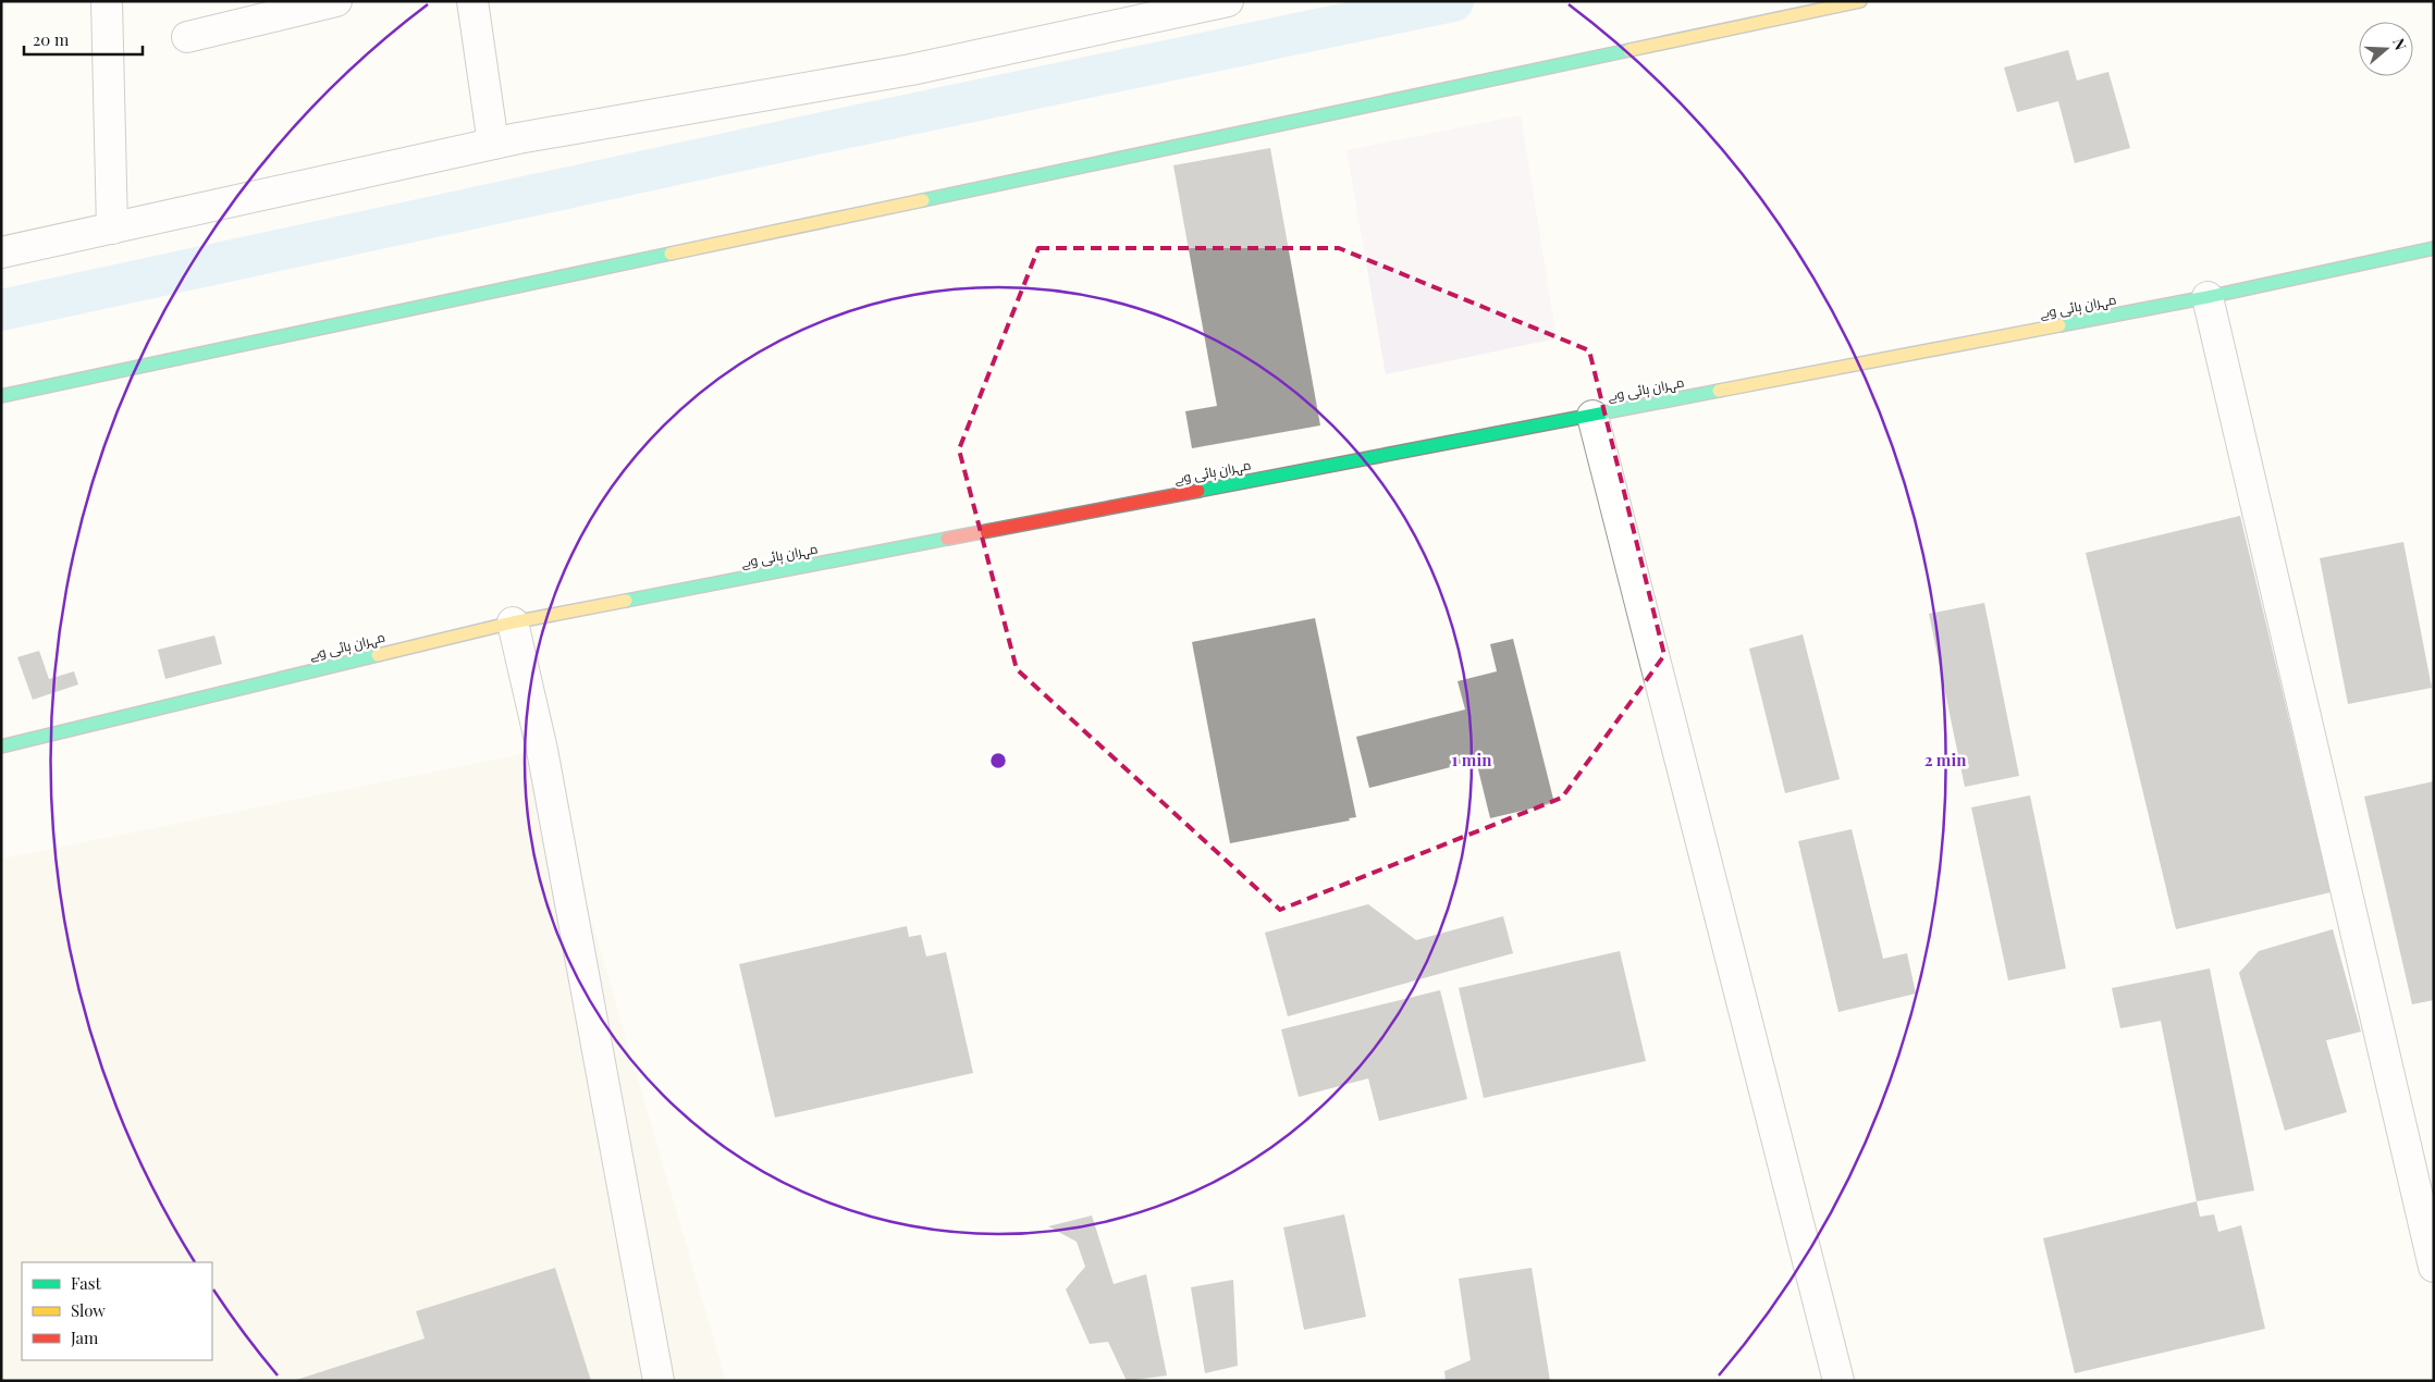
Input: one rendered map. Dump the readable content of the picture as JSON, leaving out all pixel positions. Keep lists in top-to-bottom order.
{
  "streets": {
    "main road": ["مہران ہائی وے"]
  },
  "legend": ["Fast", "Slow", "Jam"],
  "scale_bar": "20 m",
  "north": "right",
  "rings": ["1 min", "2 min"]
}
